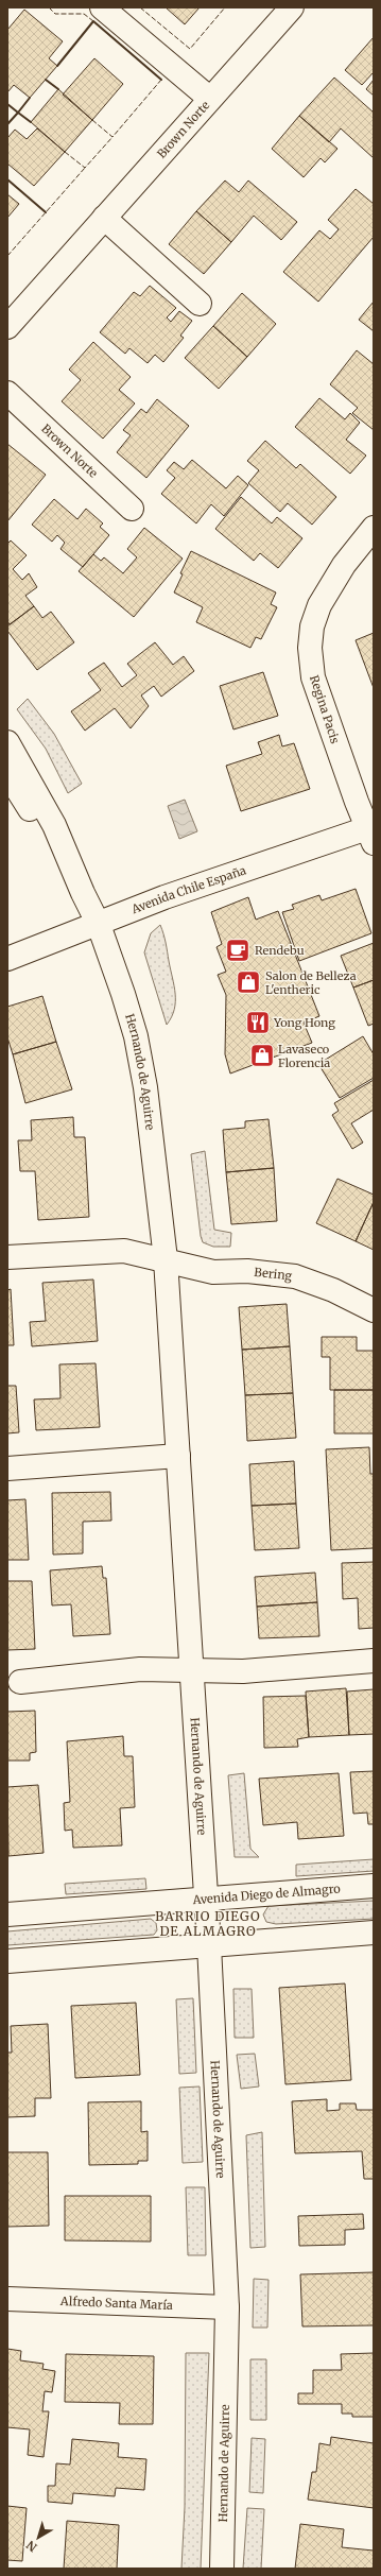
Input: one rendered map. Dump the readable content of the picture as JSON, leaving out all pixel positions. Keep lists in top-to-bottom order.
{
  "streets": {
    "street": [
      "Brown Norte",
      "Regina Pacis",
      "Avenida Chile España",
      "Hernando de Aguirre",
      "Bering",
      "Avenida Diego de Almagro",
      "Alfredo Santa María"
    ]
  },
  "crossings": [
    ["Regina Pacis", "Avenida Chile España"],
    ["Avenida Chile España", "Hernando de Aguirre"],
    ["Hernando de Aguirre", "Bering"],
    ["Hernando de Aguirre", "Avenida Diego de Almagro"],
    ["Hernando de Aguirre", "Alfredo Santa María"]
  ],
  "districts": ["BARRIO DIEGO DE ALMAGRO"],
  "places": {
    "cafe": ["Rendebu"],
    "shop": ["Salon de Belleza L'entheric", "Lavaseco Florencia"],
    "restaurant": ["Yong Hong"]
  },
  "north": "bottom left"
}
